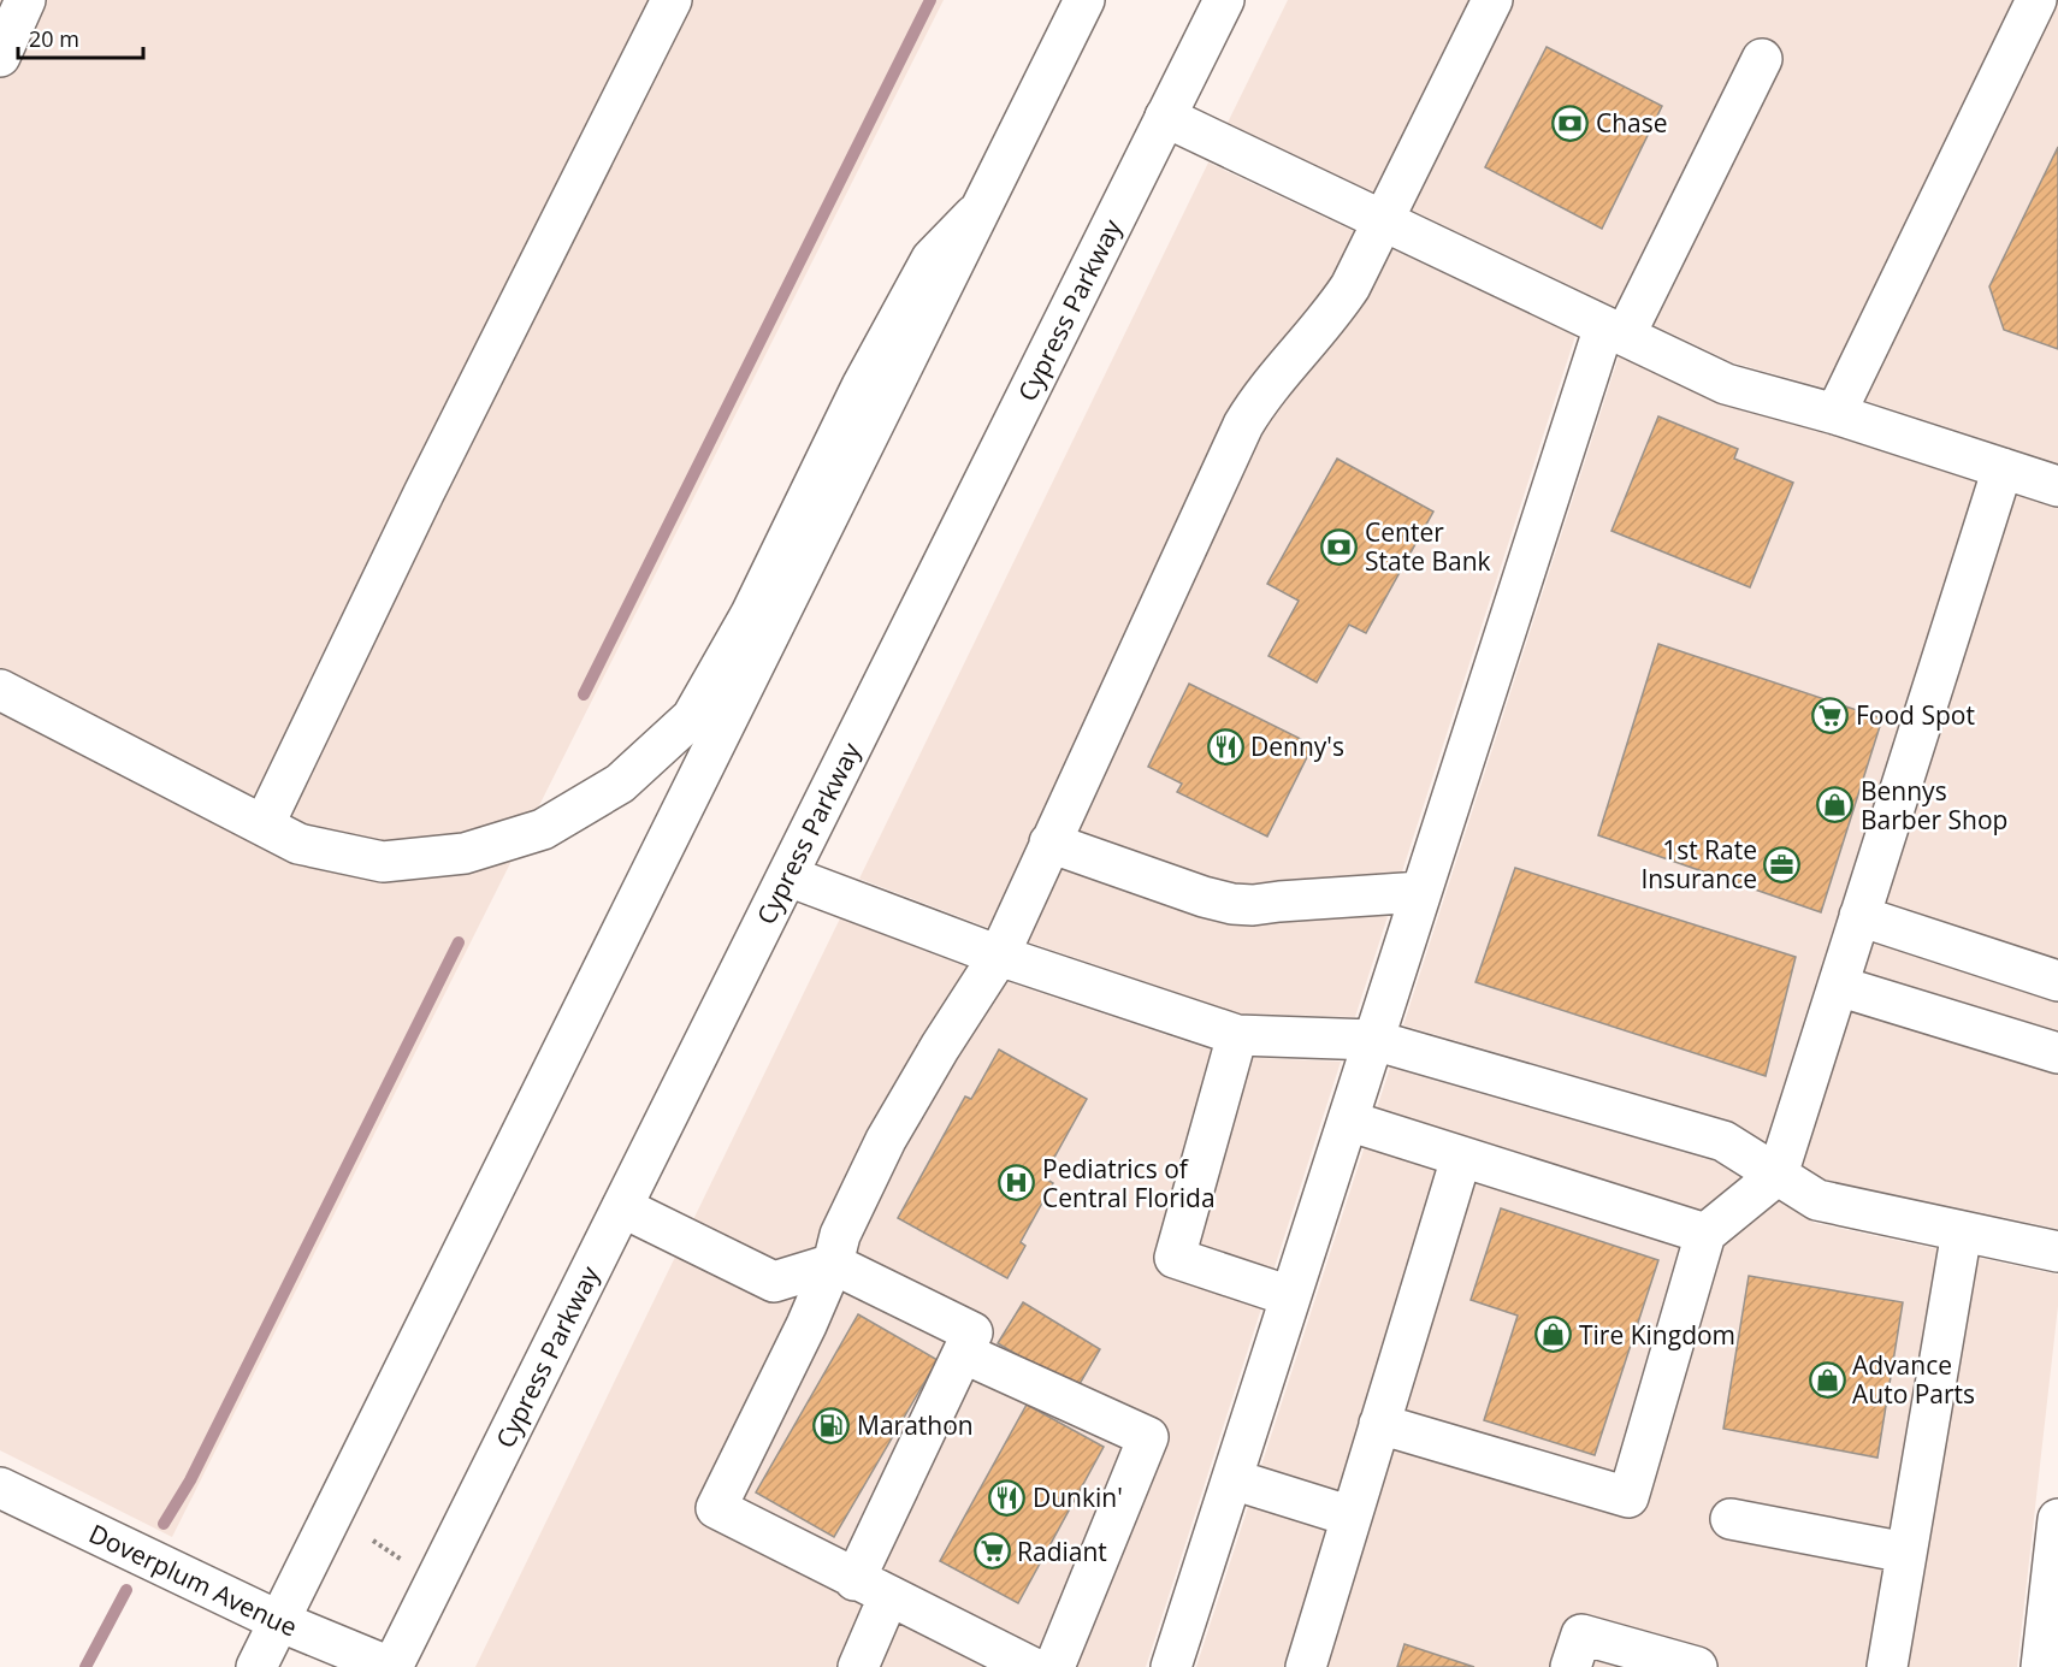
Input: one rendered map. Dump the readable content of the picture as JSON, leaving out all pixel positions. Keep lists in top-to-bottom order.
{
  "streets": {
    "main road": ["Cypress Parkway", "Doverplum Avenue"]
  },
  "crossings": [
    ["Cypress Parkway", "Doverplum Avenue"]
  ],
  "places": {
    "bank": ["Chase", "Center State Bank"],
    "supermarket": ["Food Spot", "Radiant"],
    "restaurant": ["Denny's", "Dunkin'"],
    "shop": ["Bennys Barber Shop", "Tire Kingdom", "Advance Auto Parts"],
    "office": ["1st Rate Insurance"],
    "hospital": ["Pediatrics of Central Florida"],
    "fuel station": ["Marathon"]
  },
  "scale_bar": "20 m"
}
